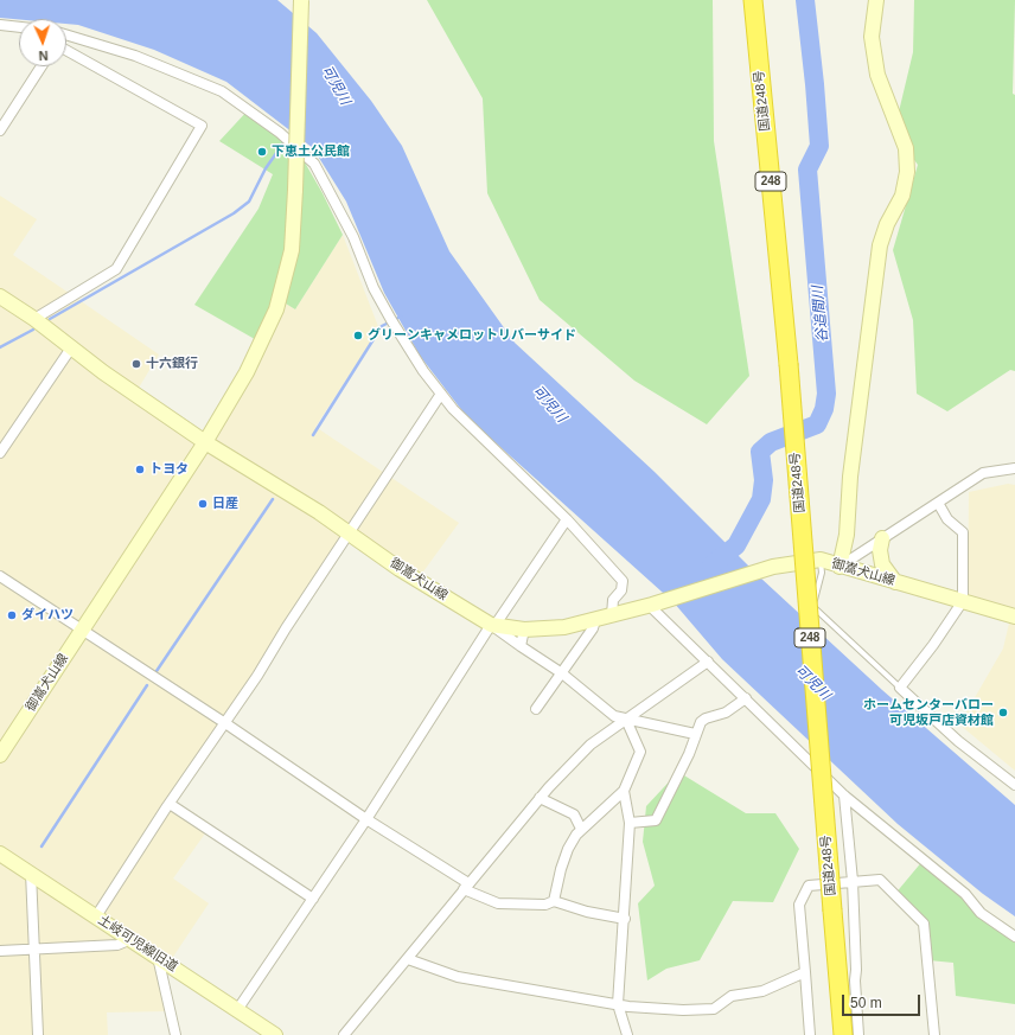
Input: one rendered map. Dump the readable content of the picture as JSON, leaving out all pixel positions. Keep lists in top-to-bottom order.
{
  "streets": {
    "highway": ["国道248号", "248"],
    "street": ["御嵩犬山線", "土岐可児線旧道"]
  },
  "water": ["可児川", "谷追間川"],
  "places": [
    "下恵土公民館",
    "グリーンキャメロットリバーサイド",
    "十六銀行",
    "トヨタ",
    "日産",
    "ダイハツ",
    "ホームセンターバロー 可児坂戸店資材館"
  ],
  "scale_bar": "50 m",
  "north": "bottom"
}
